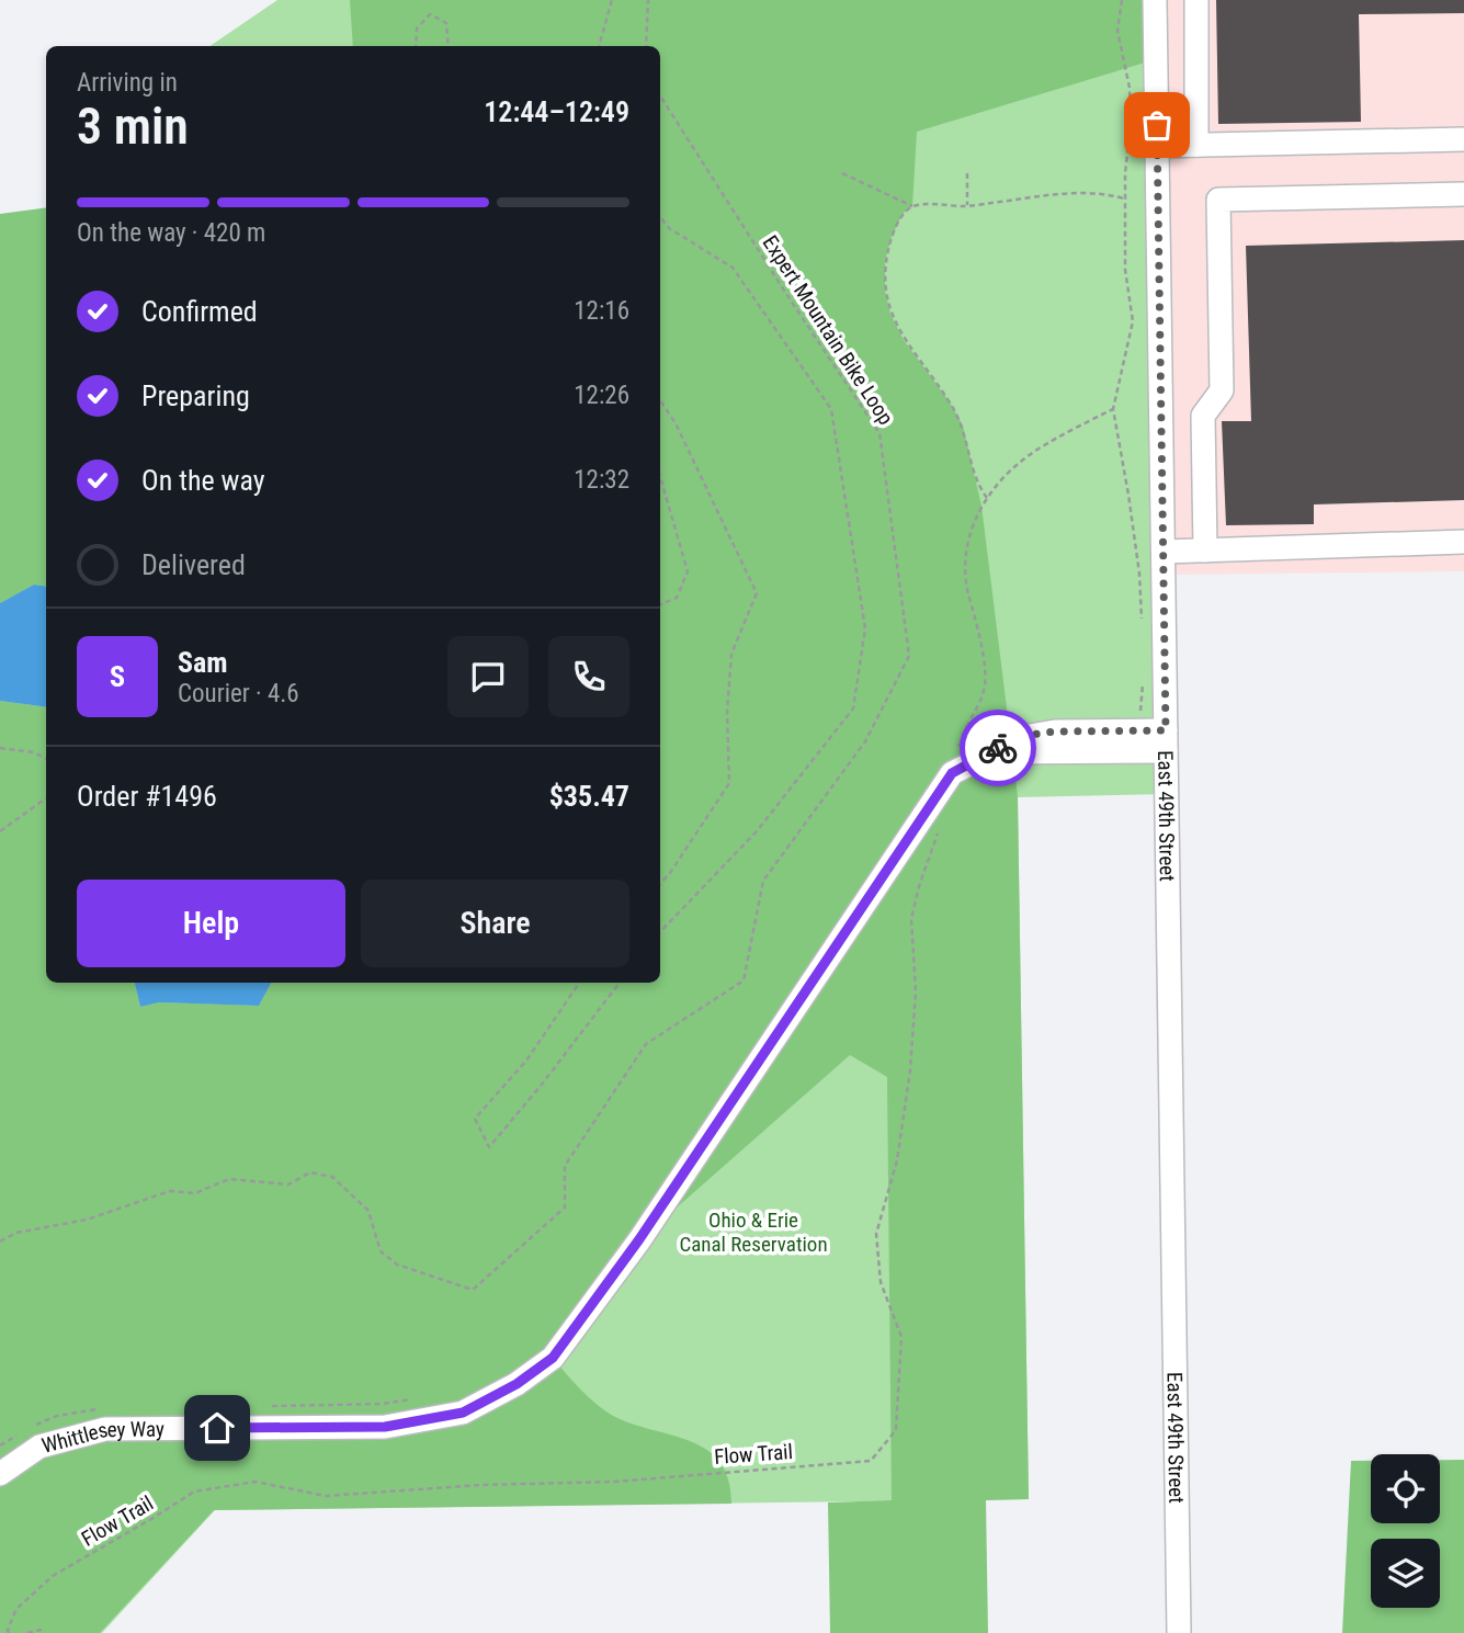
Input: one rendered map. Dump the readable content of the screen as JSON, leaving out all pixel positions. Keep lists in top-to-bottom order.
{
  "streets": {
    "street": ["East 49th Street", "Whittlesey Way"],
    "path": ["Expert Mountain Bike Loop", "Flow Trail"]
  },
  "crossings": [
    ["East 49th Street", "Whittlesey Way"]
  ],
  "parks": ["Ohio & Erie Canal Reservation"],
  "page": {
    "heading": ["3 min", "Arriving in", "12:44–12:49"],
    "panel": [
      "Sam",
      "Courier · 4.6",
      "Order #1496",
      "$35.47"
    ],
    "bar": "On the way · 420 m",
    "list": [
      ["Confirmed", "12:16"],
      ["Preparing", "12:26"],
      ["On the way", "12:32"],
      "Delivered"
    ],
    "round": "S",
    "buttons": ["Help", "Share"]
  }
}
